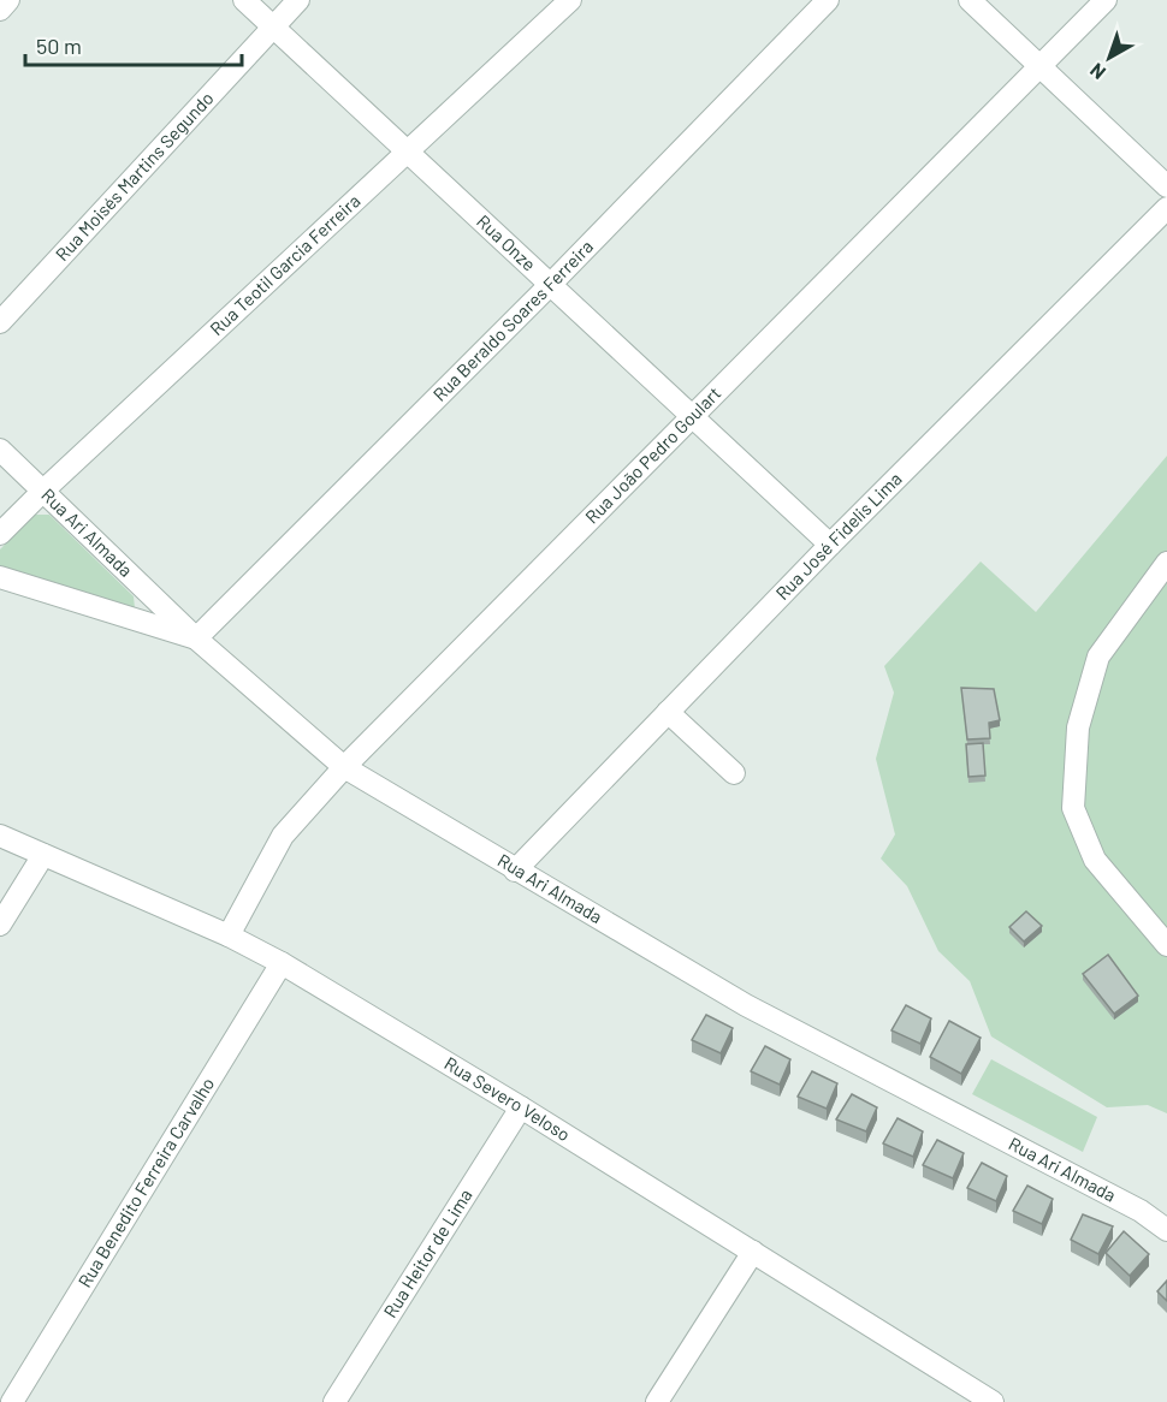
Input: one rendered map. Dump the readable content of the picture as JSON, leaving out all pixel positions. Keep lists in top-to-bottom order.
{
  "streets": {
    "street": [
      "Rua Moisés Martins Segundo",
      "Rua Onze",
      "Rua Teotil Garcia Ferreira",
      "Rua Beraldo Soares Ferreira",
      "Rua João Pedro Goulart",
      "Rua Ari Almada",
      "Rua José Fidelis Lima",
      "Rua Severo Veloso",
      "Rua Benedito Ferreira Carvalho",
      "Rua Heitor de Lima"
    ]
  },
  "crossings": [
    ["Rua Moisés Martins Segundo", "Rua Onze"],
    ["Rua Onze", "Rua Teotil Garcia Ferreira"],
    ["Rua Onze", "Rua Beraldo Soares Ferreira"],
    ["Rua Onze", "Rua João Pedro Goulart"],
    ["Rua Onze", "Rua José Fidelis Lima"],
    ["Rua Teotil Garcia Ferreira", "Rua Ari Almada"],
    ["Rua Beraldo Soares Ferreira", "Rua Ari Almada"],
    ["Rua João Pedro Goulart", "Rua Ari Almada"],
    ["Rua João Pedro Goulart", "Rua Severo Veloso"],
    ["Rua Ari Almada", "Rua José Fidelis Lima"],
    ["Rua Severo Veloso", "Rua Benedito Ferreira Carvalho"],
    ["Rua Severo Veloso", "Rua Heitor de Lima"]
  ],
  "scale_bar": "50 m",
  "north": "bottom left"
}
